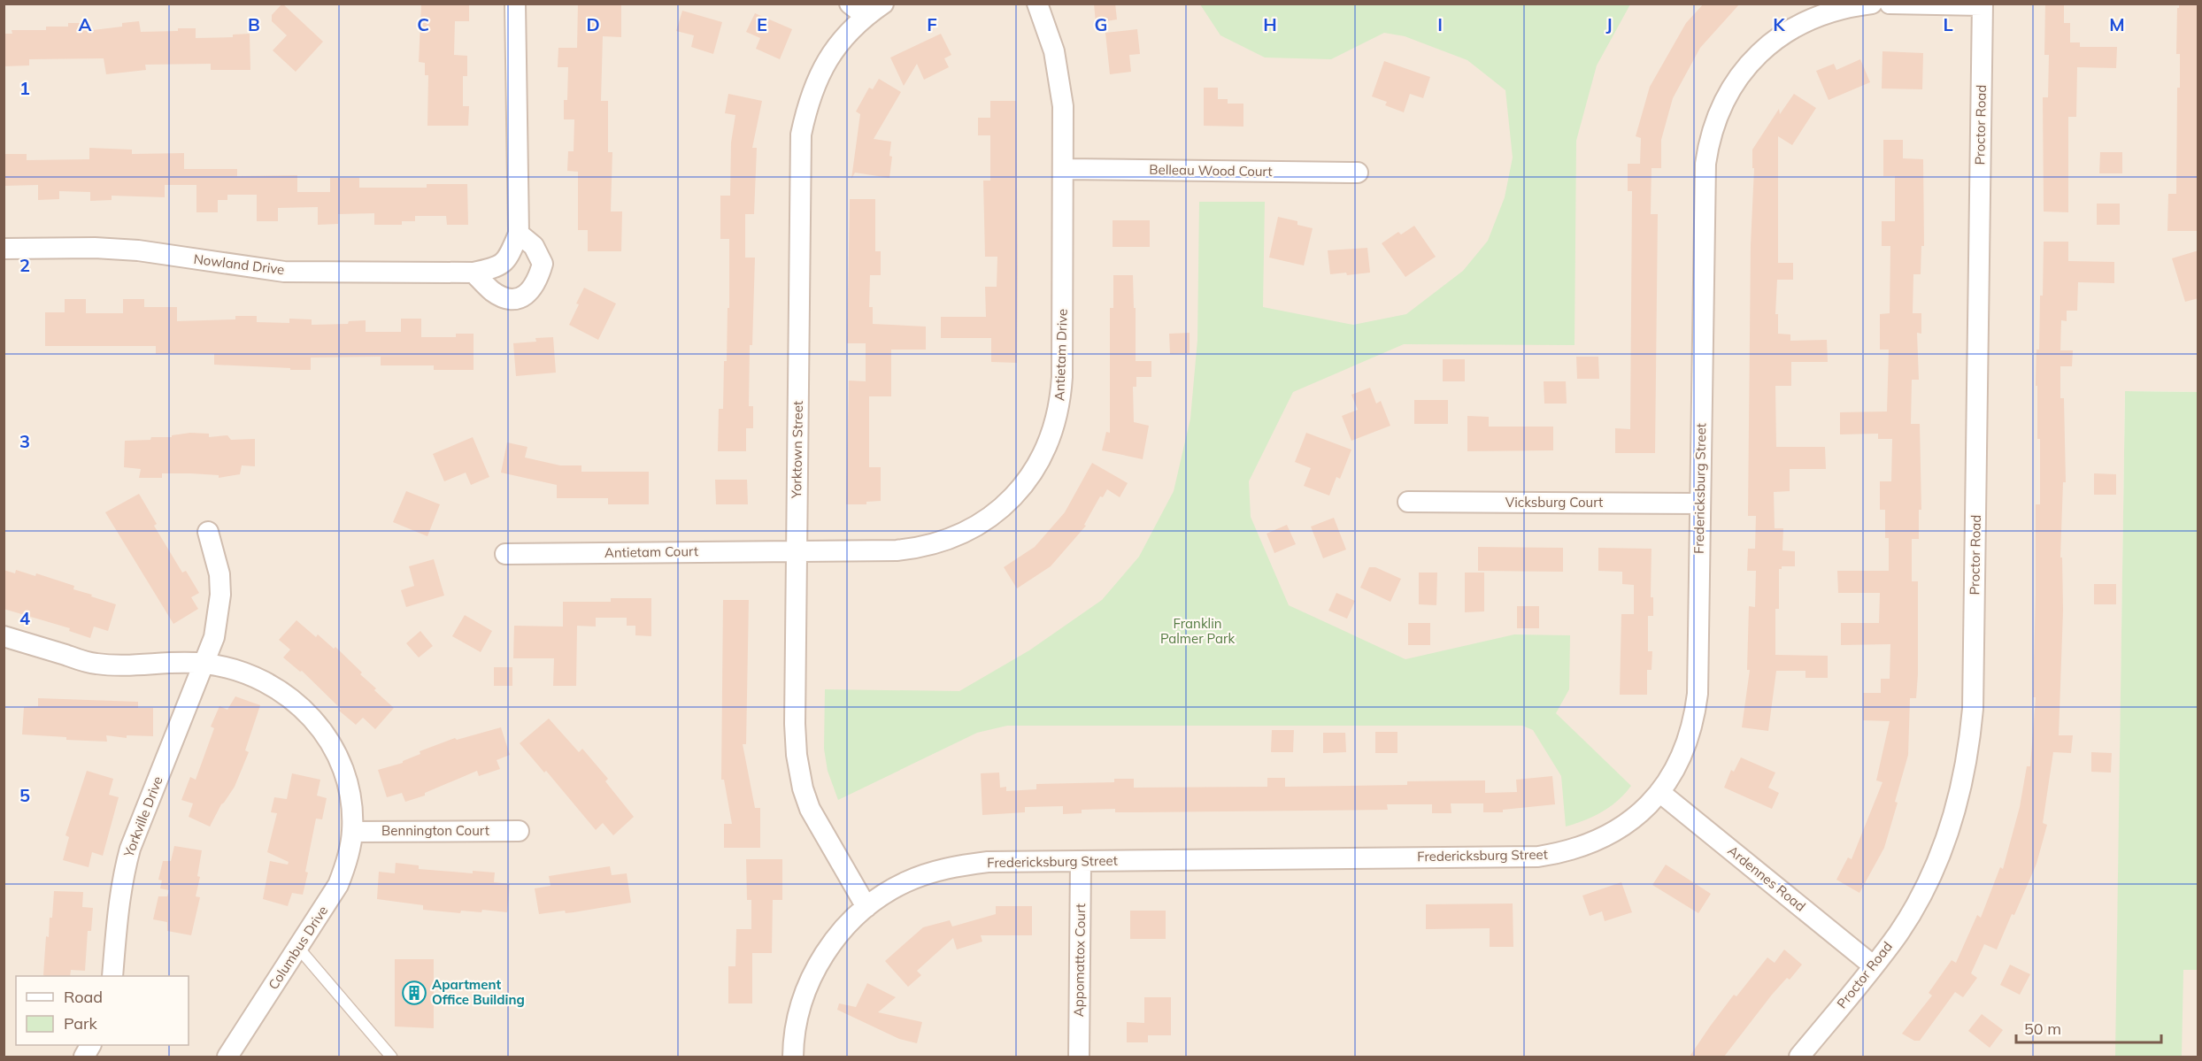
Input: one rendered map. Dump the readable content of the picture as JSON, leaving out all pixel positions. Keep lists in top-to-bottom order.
{
  "streets": {
    "street": [
      "Proctor Road",
      "Belleau Wood Court",
      "Nowland Drive",
      "Antietam Drive",
      "Yorktown Street",
      "Fredericksburg Street",
      "Vicksburg Court",
      "Antietam Court",
      "Yorkville Drive",
      "Bennington Court",
      "Ardennes Road",
      "Columbus Drive",
      "Appomattox Court"
    ]
  },
  "crossings": [
    ["Proctor Road", "Ardennes Road"],
    ["Belleau Wood Court", "Antietam Drive"],
    ["Antietam Drive", "Yorktown Street"],
    ["Antietam Drive", "Antietam Court"],
    ["Yorktown Street", "Fredericksburg Street"],
    ["Yorktown Street", "Antietam Court"],
    ["Fredericksburg Street", "Vicksburg Court"],
    ["Fredericksburg Street", "Ardennes Road"],
    ["Fredericksburg Street", "Appomattox Court"],
    ["Yorkville Drive", "Columbus Drive"],
    ["Bennington Court", "Columbus Drive"]
  ],
  "parks": ["Franklin Palmer Park"],
  "places": {
    "building": ["Apartment Office Building"]
  },
  "legend": ["Road", "Park"],
  "scale_bar": "50 m",
  "grid": {
    "columns": [
      "A",
      "B",
      "C",
      "D",
      "E",
      "F",
      "G",
      "H",
      "I",
      "J",
      "K",
      "L",
      "M"
    ],
    "rows": [
      "1",
      "2",
      "3",
      "4",
      "5"
    ]
  }
}
